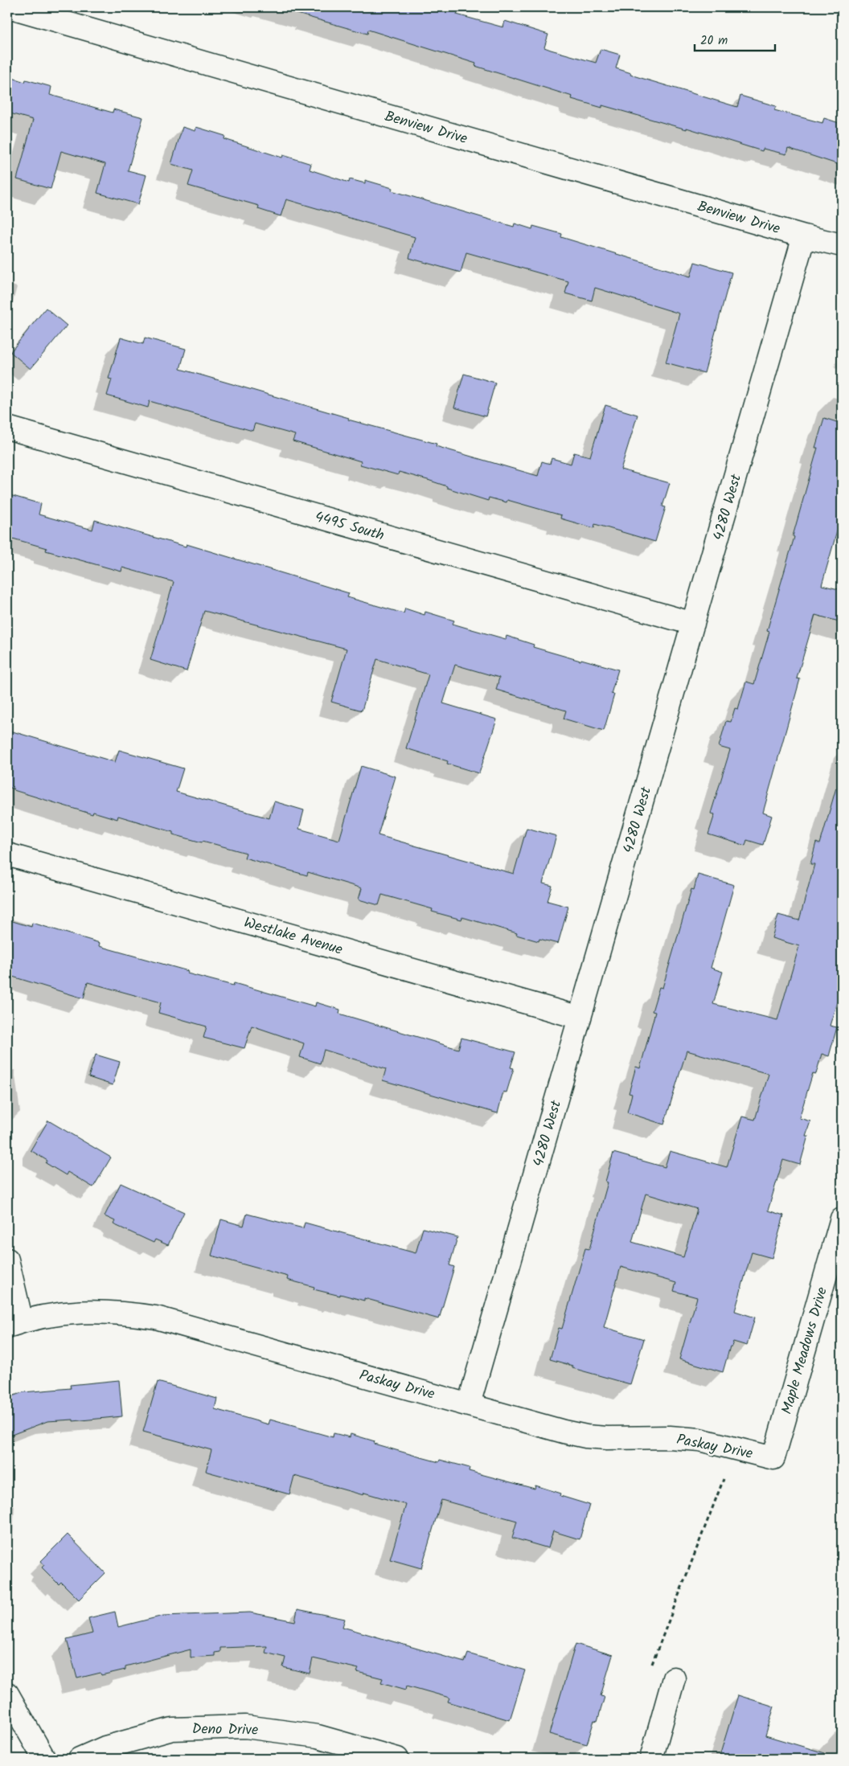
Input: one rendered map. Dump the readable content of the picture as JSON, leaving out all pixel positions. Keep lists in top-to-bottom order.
{
  "streets": {
    "street": [
      "Benview Drive",
      "4280 West",
      "4495 South",
      "Westlake Avenue",
      "Maple Meadows Drive",
      "Paskay Drive",
      "Deno Drive"
    ]
  },
  "crossings": [
    ["Benview Drive", "4280 West"],
    ["4280 West", "4495 South"],
    ["4280 West", "Westlake Avenue"],
    ["4280 West", "Paskay Drive"],
    ["Maple Meadows Drive", "Paskay Drive"]
  ],
  "scale_bar": "20 m"
}
